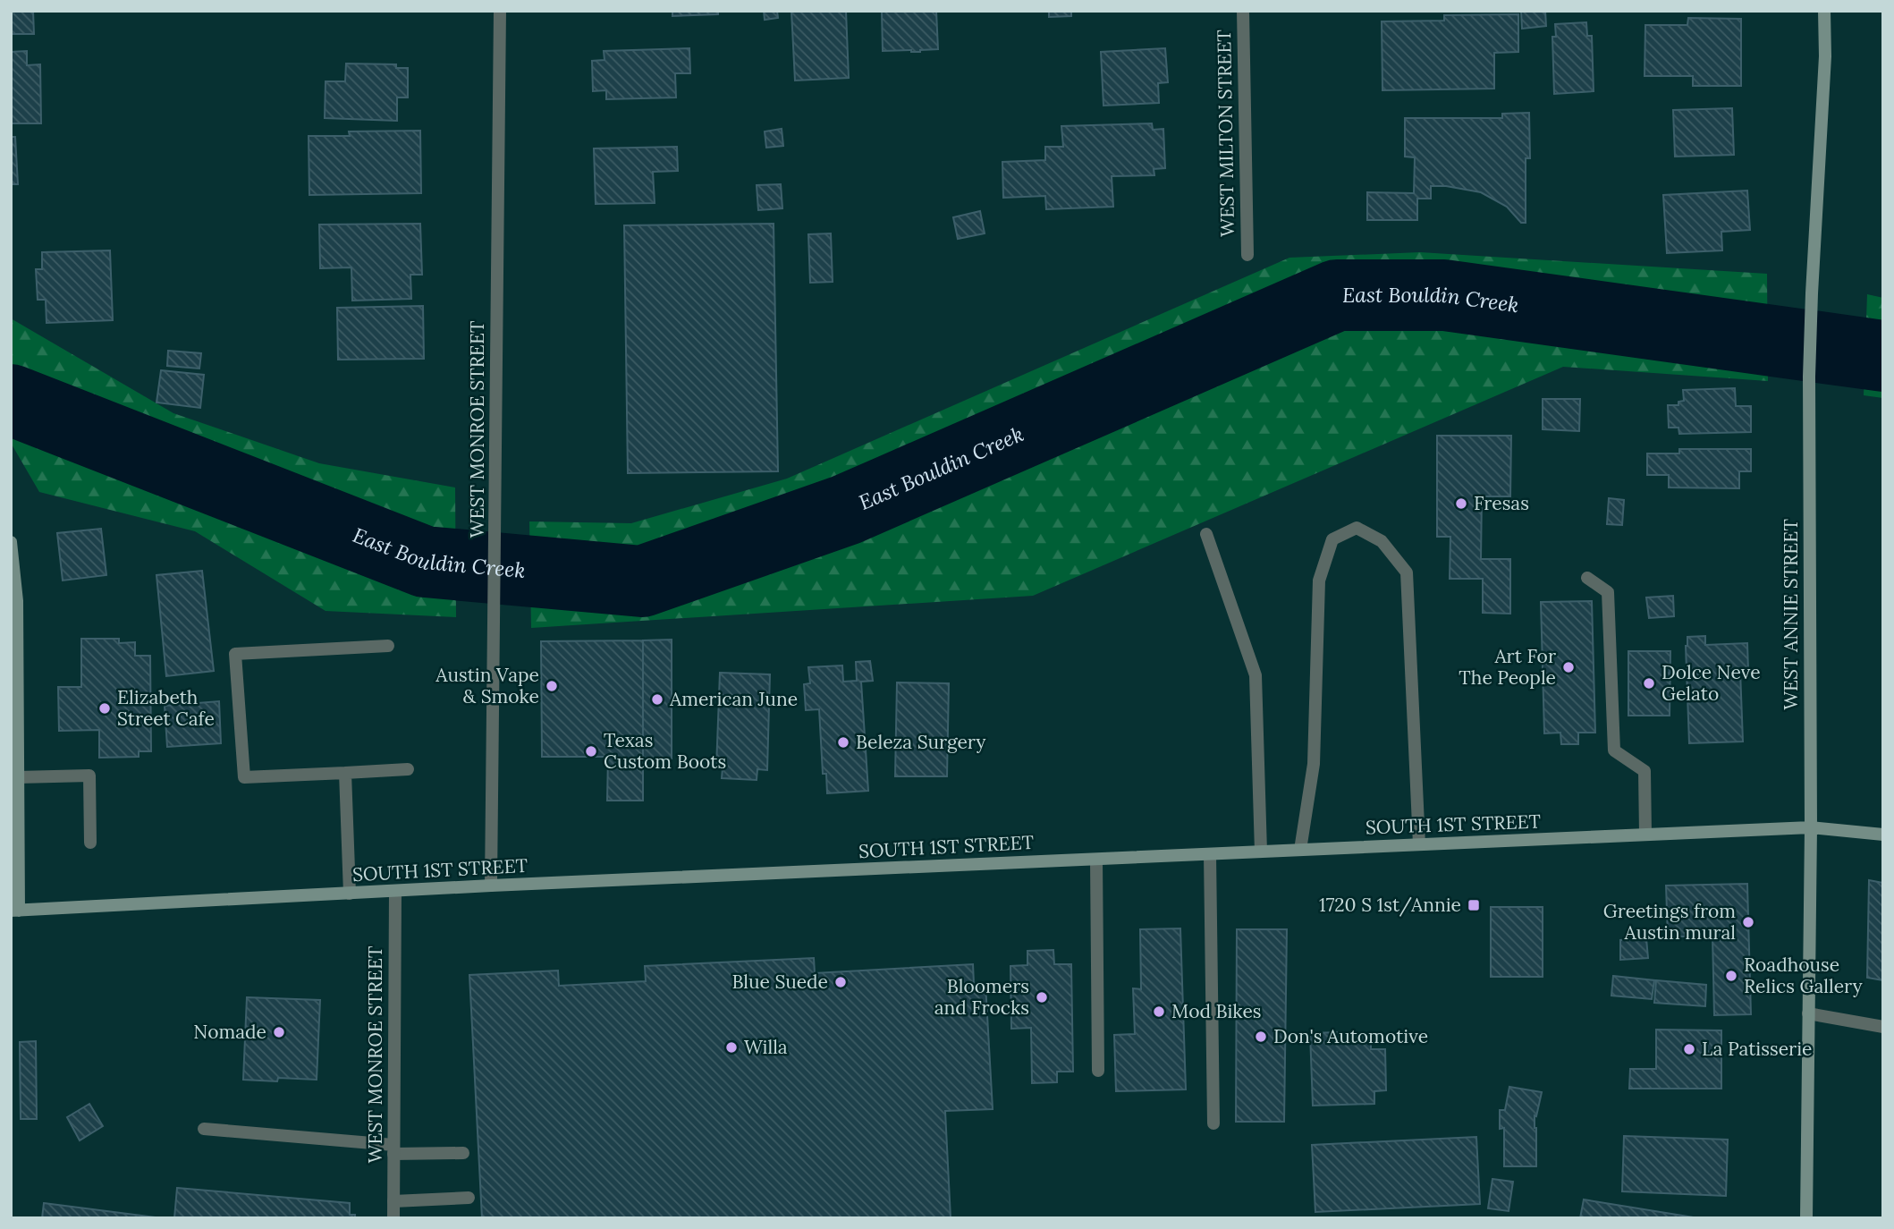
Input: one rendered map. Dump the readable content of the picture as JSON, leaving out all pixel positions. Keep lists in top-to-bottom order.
{
  "streets": {
    "main road": ["WEST ANNIE STREET", "SOUTH 1ST STREET"],
    "street": ["WEST MILTON STREET", "WEST MONROE STREET"]
  },
  "crossings": [
    ["WEST MONROE STREET", "SOUTH 1ST STREET"],
    ["WEST ANNIE STREET", "SOUTH 1ST STREET"]
  ],
  "water": ["East Bouldin Creek"],
  "places": {
    "other": [
      "Fresas",
      "Art For The People",
      "Dolce Neve Gelato",
      "Austin Vape & Smoke",
      "American June",
      "Elizabeth Street Cafe",
      "Beleza Surgery",
      "Texas Custom Boots",
      "Greetings from Austin mural",
      "Roadhouse Relics Gallery",
      "Blue Suede",
      "Bloomers and Frocks",
      "Mod Bikes",
      "Nomade",
      "Don's Automotive",
      "Willa",
      "La Patisserie"
    ],
    "transit": ["1720 S 1st/Annie"]
  }
}
